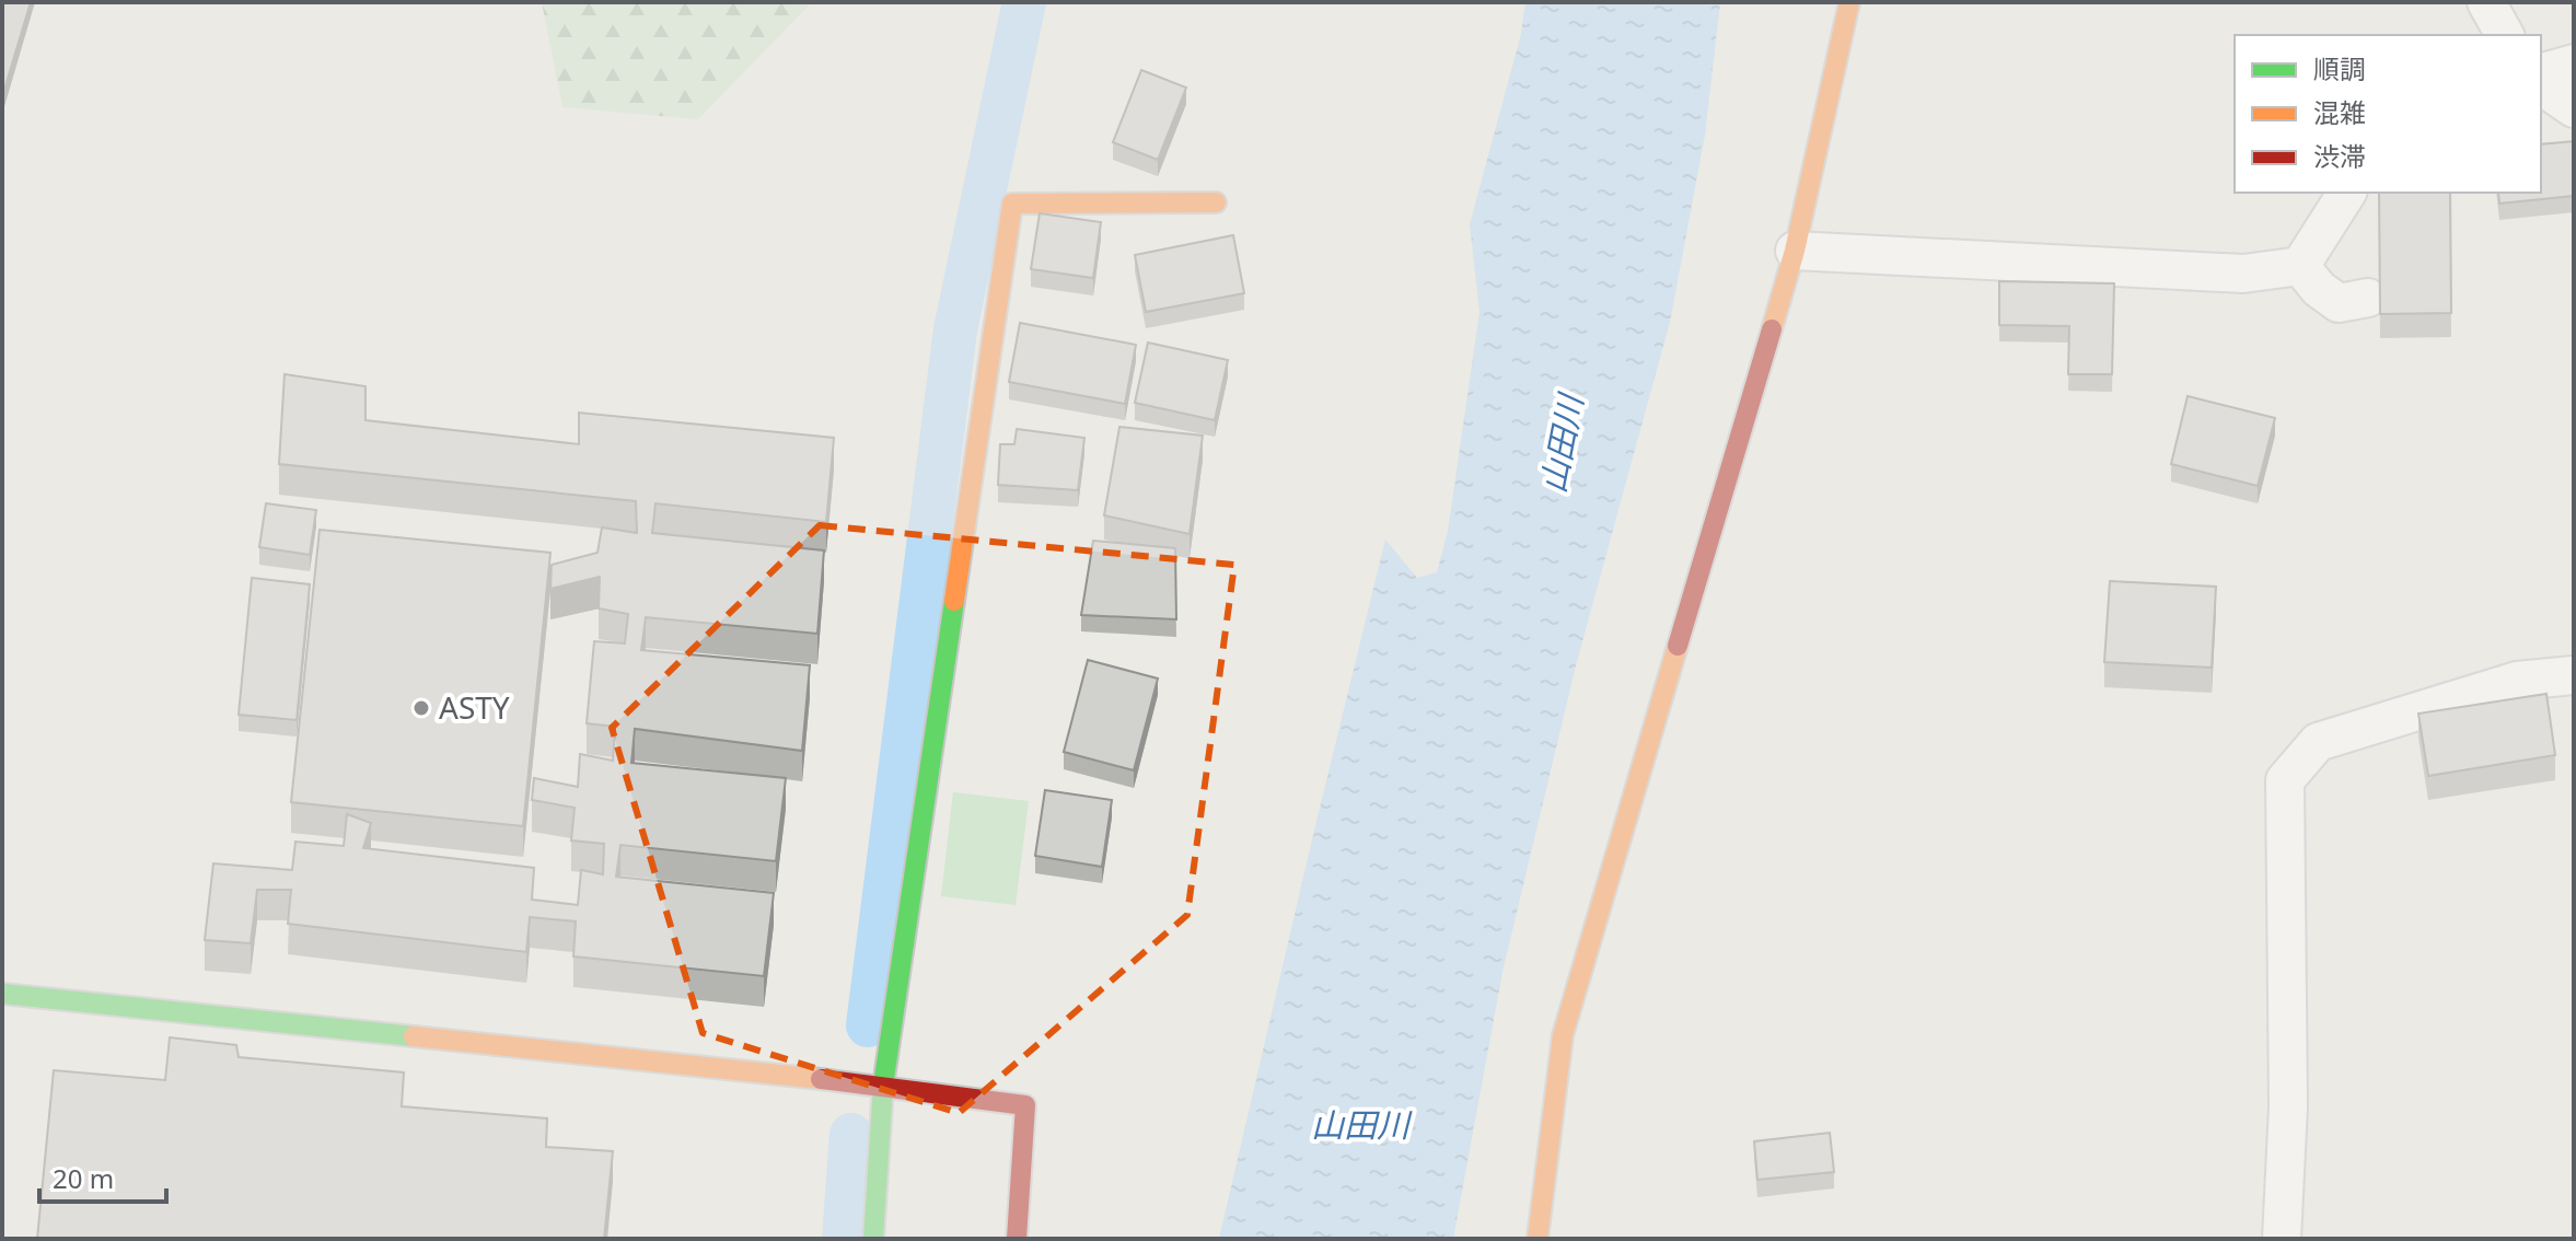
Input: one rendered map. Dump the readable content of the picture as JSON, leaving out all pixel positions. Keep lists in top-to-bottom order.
{
  "water": ["山田川"],
  "places": ["ASTY"],
  "legend": ["順調", "混雑", "渋滞"],
  "scale_bar": "20 m"
}
